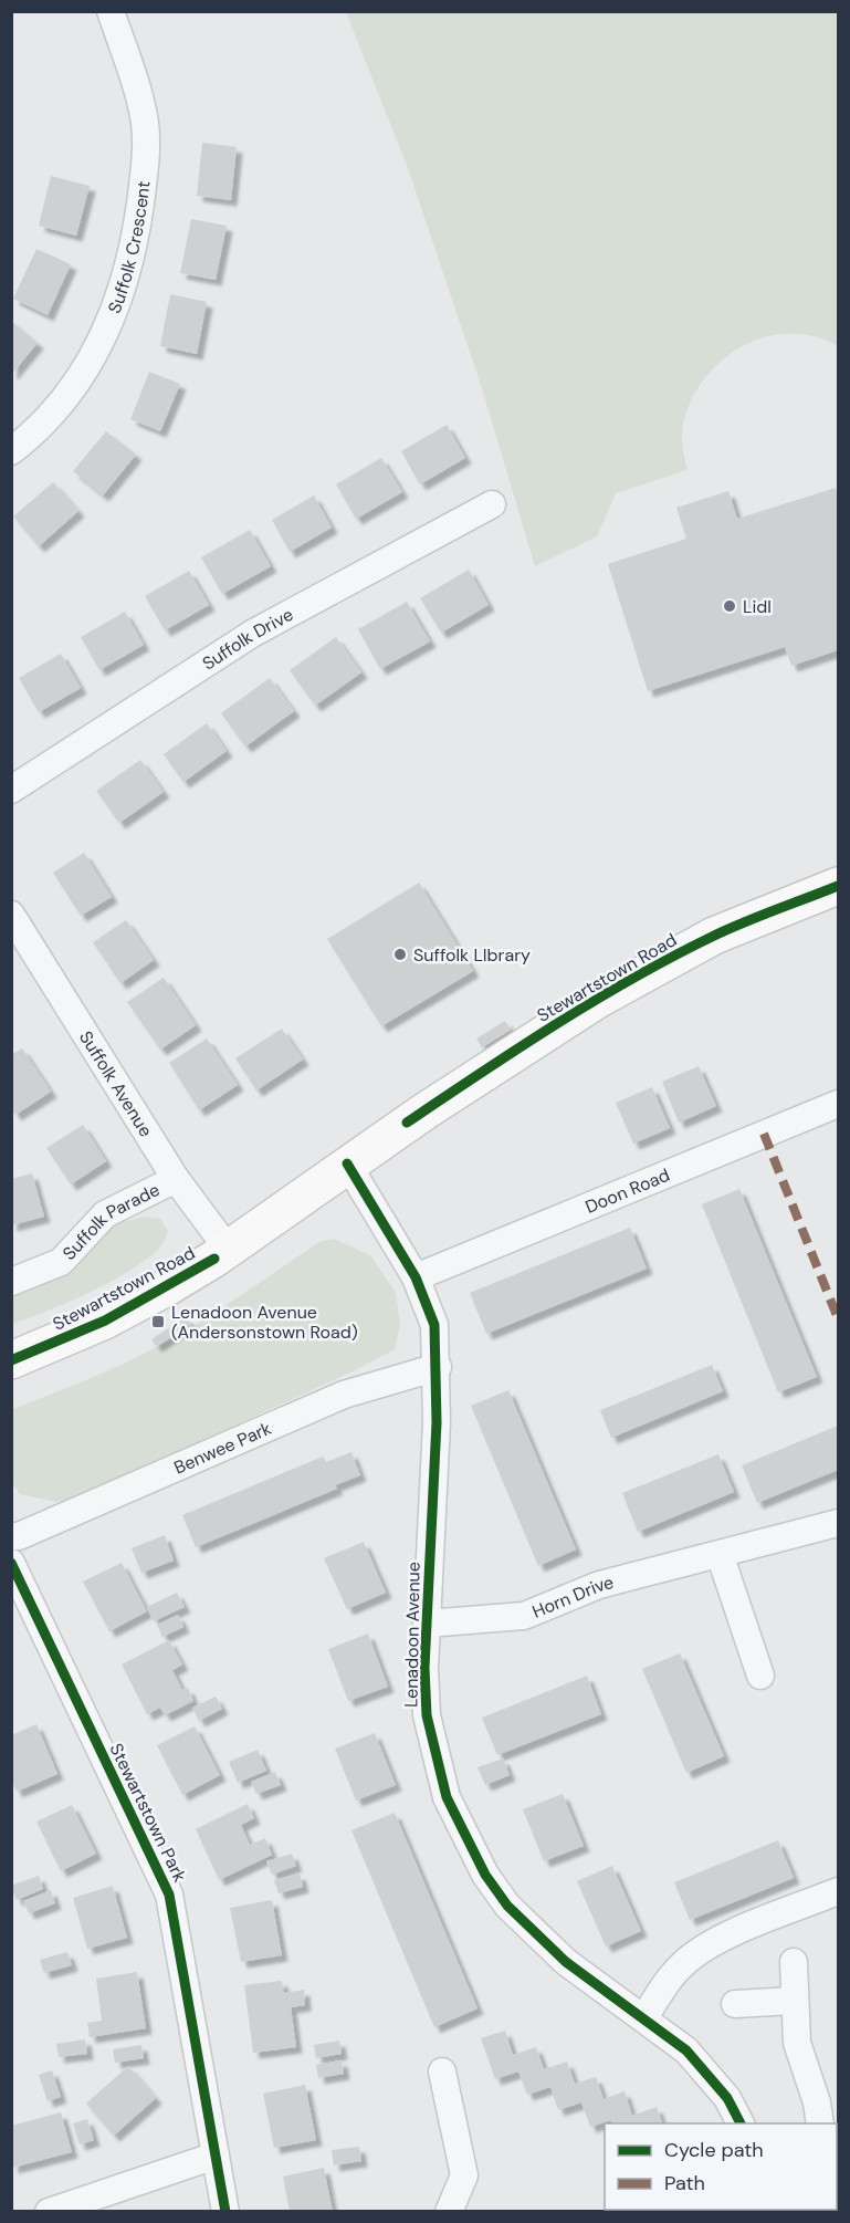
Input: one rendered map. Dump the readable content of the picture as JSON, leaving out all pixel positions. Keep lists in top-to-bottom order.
{
  "streets": {
    "main road": ["Stewartstown Road"],
    "street": [
      "Suffolk Crescent",
      "Suffolk Drive",
      "Suffolk Avenue",
      "Doon Road",
      "Suffolk Parade",
      "Benwee Park",
      "Horn Drive",
      "Lenadoon Avenue",
      "Stewartstown Park"
    ]
  },
  "crossings": [
    ["Stewartstown Road", "Suffolk Avenue"],
    ["Stewartstown Road", "Lenadoon Avenue"],
    ["Suffolk Avenue", "Suffolk Parade"],
    ["Doon Road", "Lenadoon Avenue"],
    ["Benwee Park", "Lenadoon Avenue"],
    ["Horn Drive", "Lenadoon Avenue"]
  ],
  "places": {
    "other": ["Lidl", "Suffolk LIbrary"],
    "transit": ["Lenadoon Avenue (Andersonstown Road)"]
  },
  "legend": ["Cycle path", "Path"]
}
